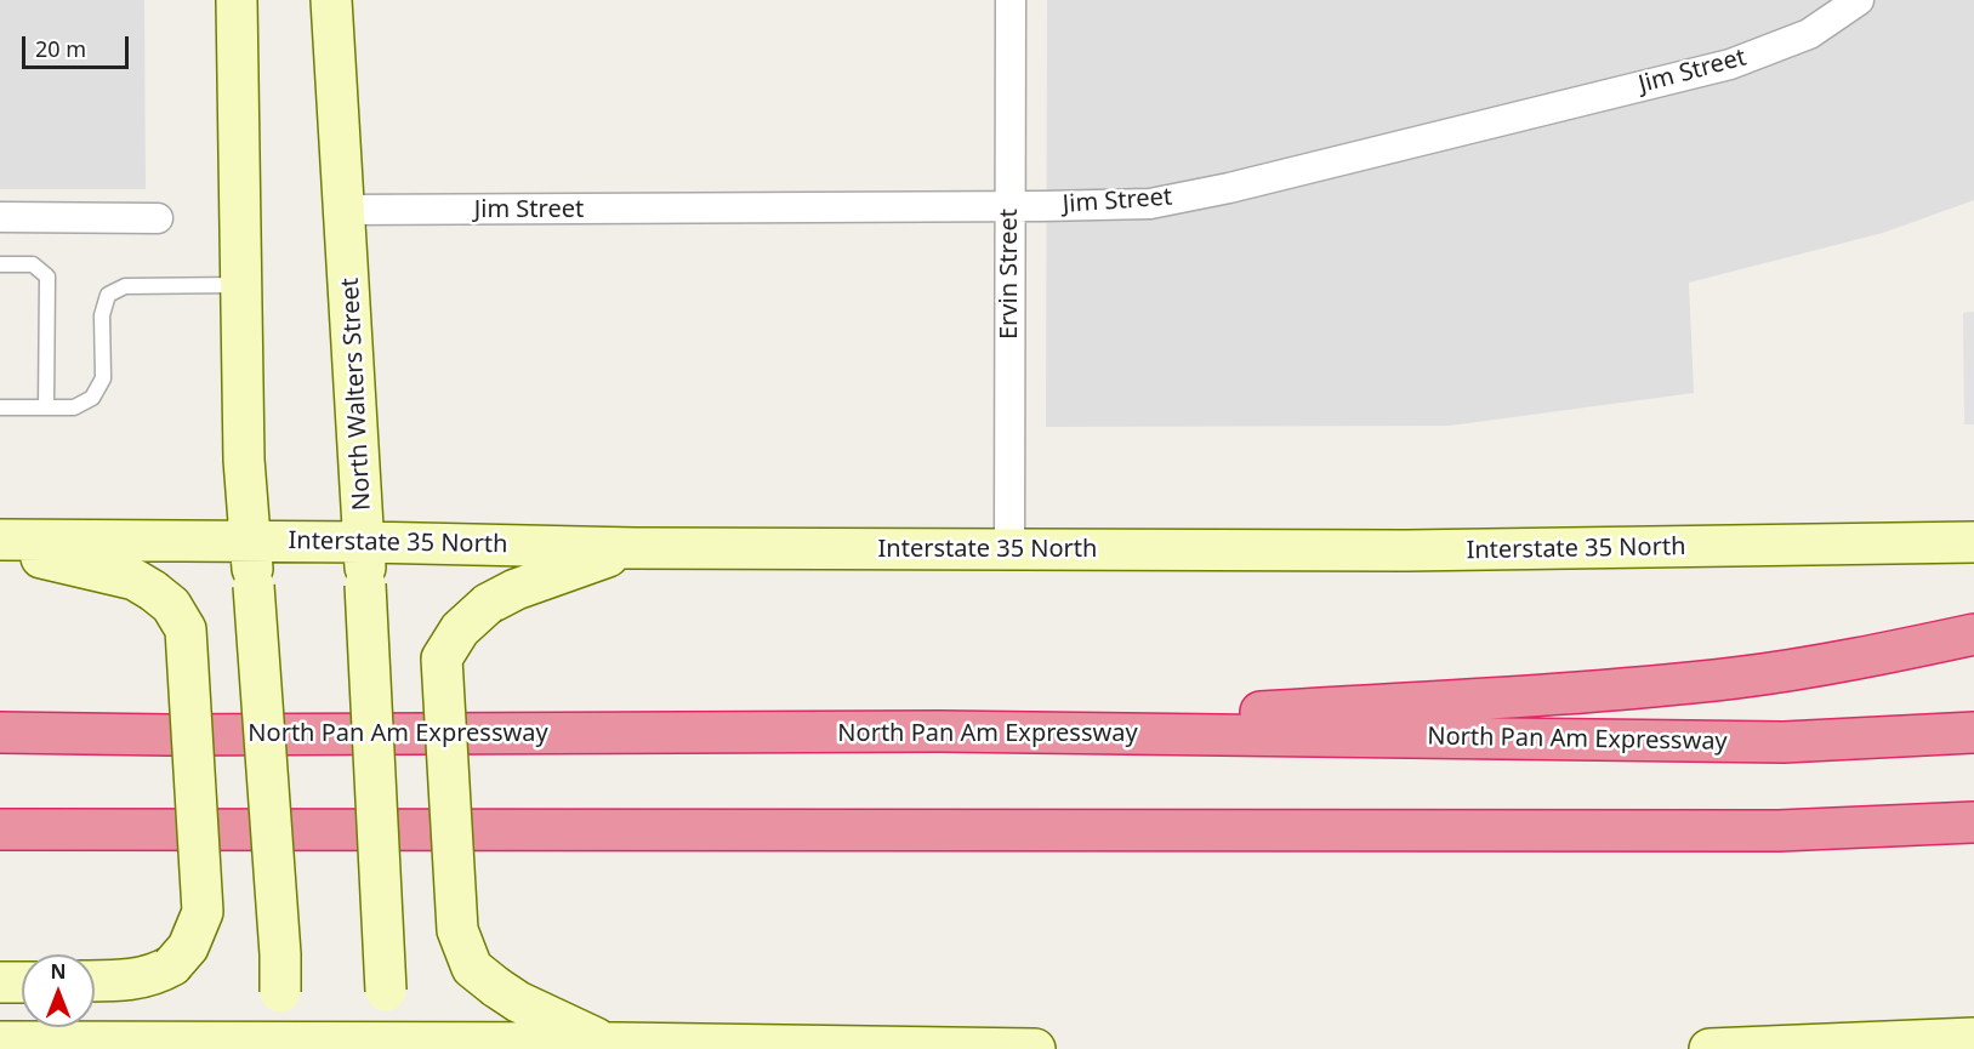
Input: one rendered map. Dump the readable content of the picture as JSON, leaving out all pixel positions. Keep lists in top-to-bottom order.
{
  "streets": {
    "highway": ["North Pan Am Expressway"],
    "main road": ["North Walters Street", "Interstate 35 North"],
    "street": ["Jim Street", "Ervin Street"]
  },
  "crossings": [
    ["Jim Street", "Ervin Street"],
    ["Jim Street", "North Walters Street"],
    ["Ervin Street", "Interstate 35 North"],
    ["North Walters Street", "Interstate 35 North"]
  ],
  "scale_bar": "20 m",
  "north": "top"
}
